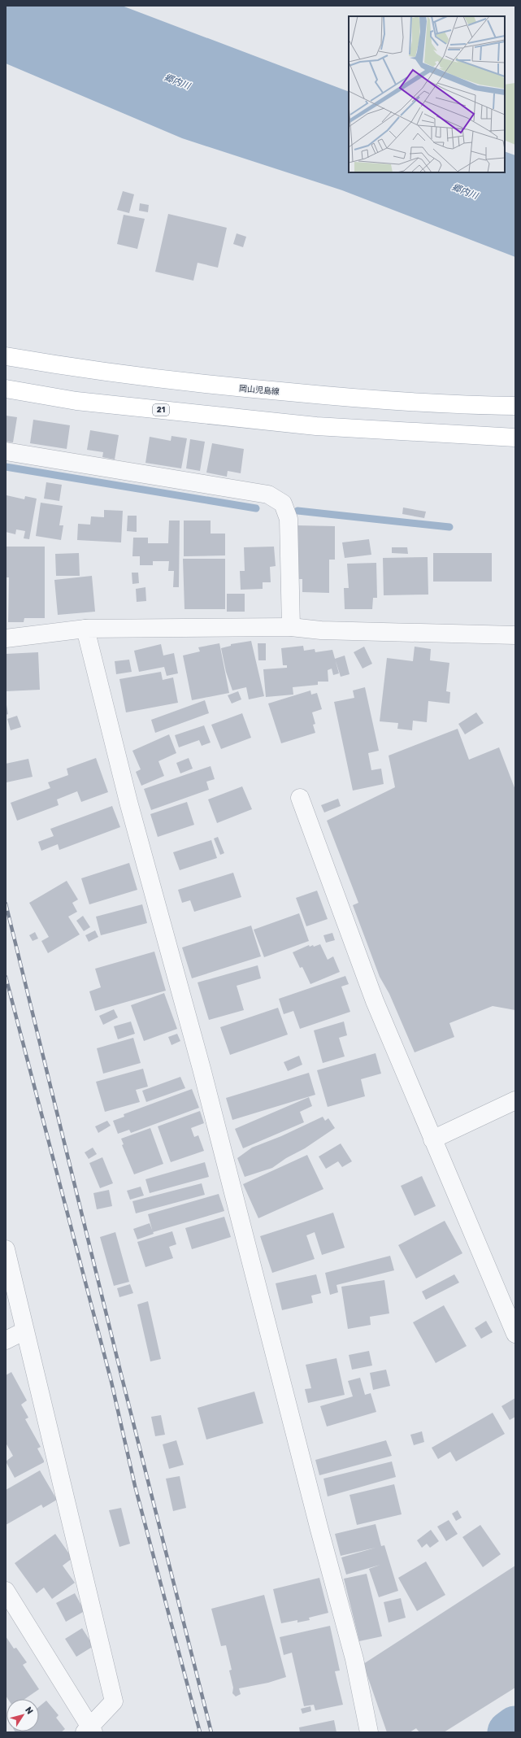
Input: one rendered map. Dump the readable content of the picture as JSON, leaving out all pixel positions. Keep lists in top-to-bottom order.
{
  "streets": {
    "main road": ["岡山児島線", "21"]
  },
  "water": ["郷内川"],
  "north": "top right"
}
